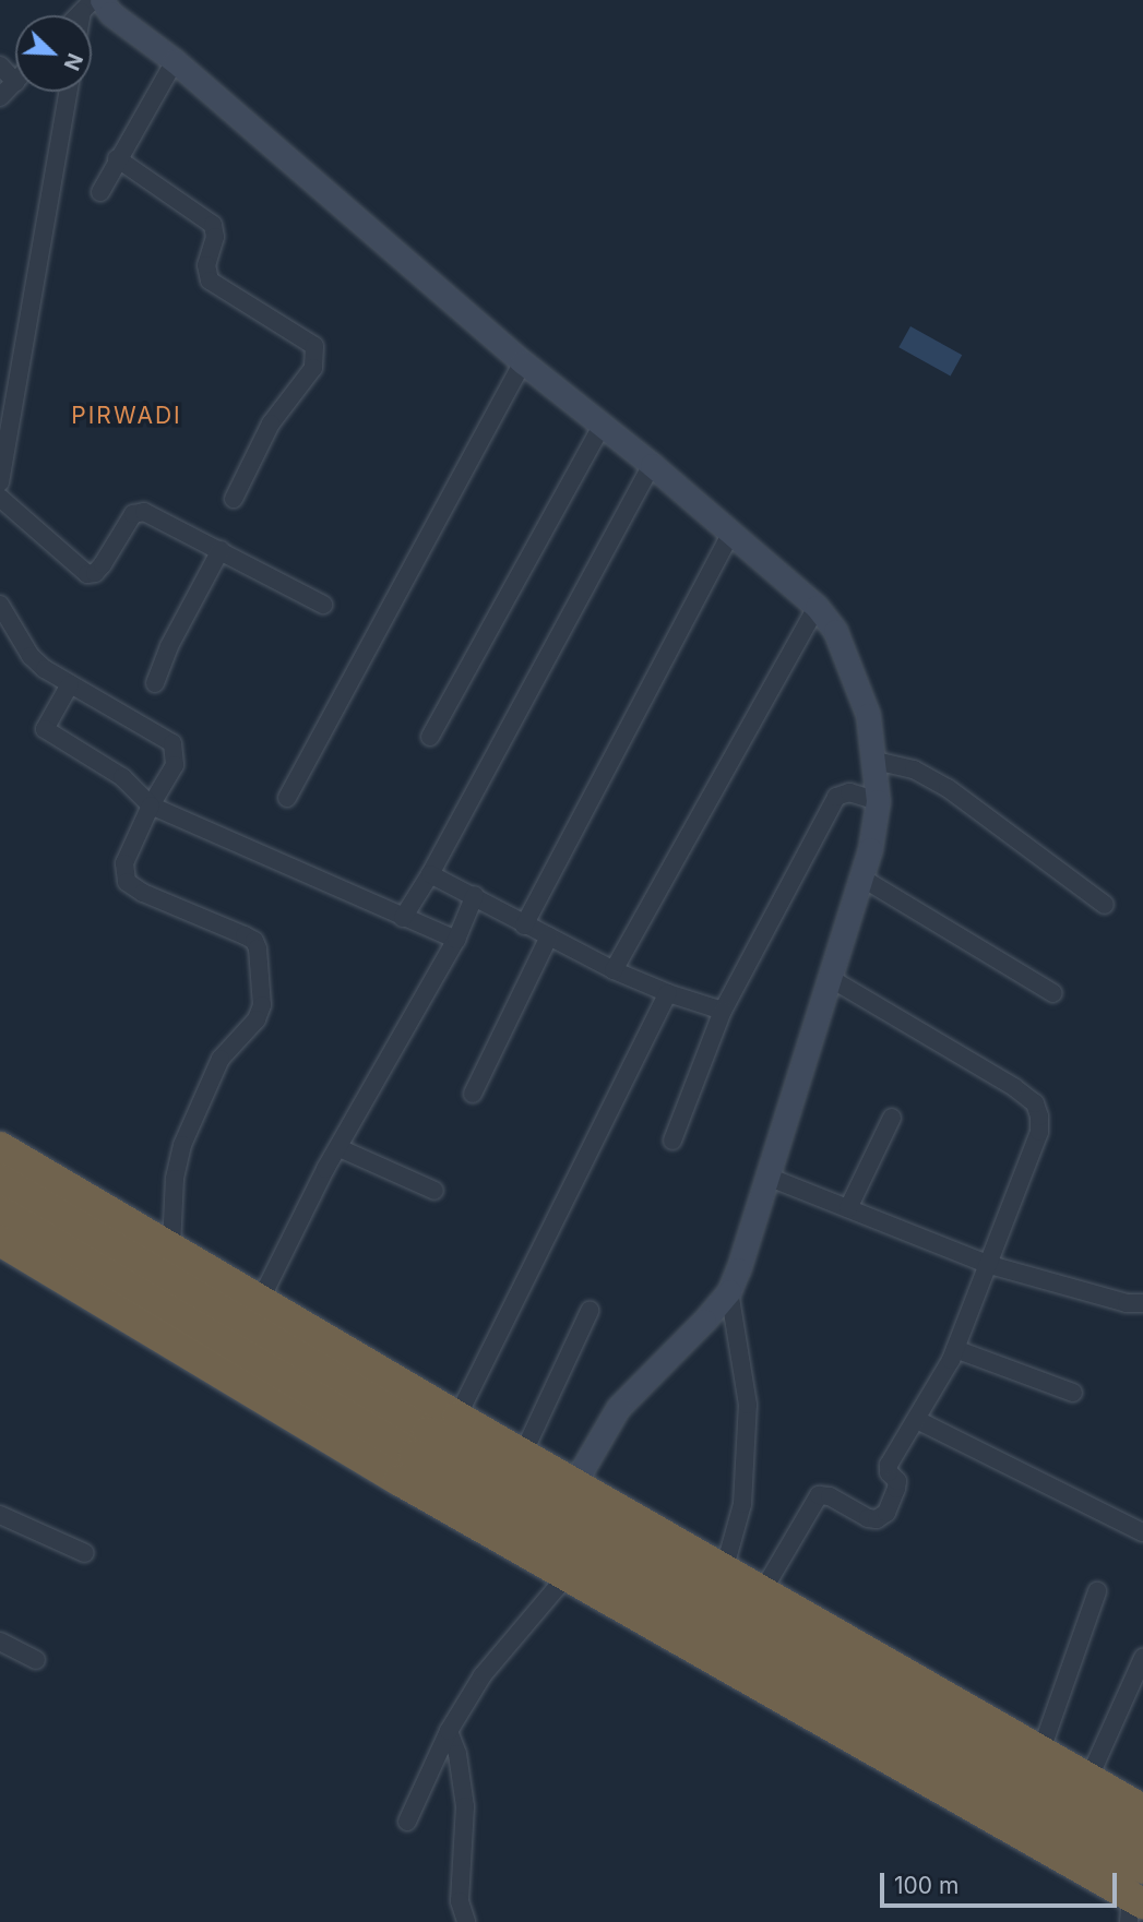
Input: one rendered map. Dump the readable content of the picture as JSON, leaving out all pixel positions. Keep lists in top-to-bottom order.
{
  "districts": ["PIRWADI"],
  "scale_bar": "100 m",
  "north": "bottom right"
}
